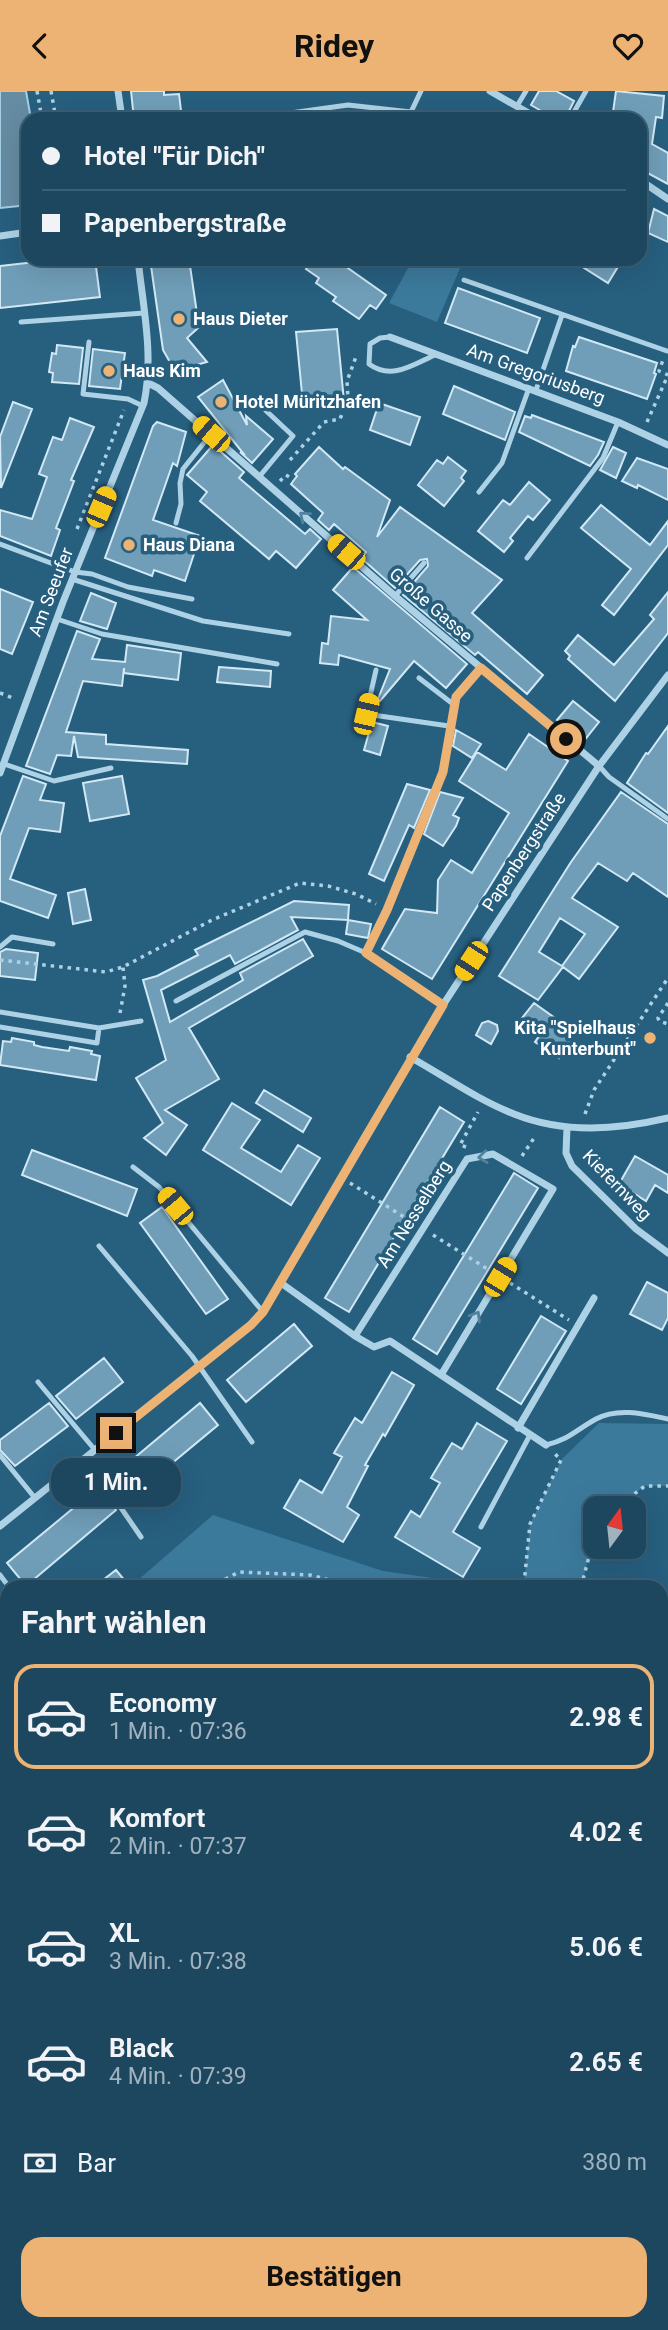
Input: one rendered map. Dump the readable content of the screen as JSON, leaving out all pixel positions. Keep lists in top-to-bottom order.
{
  "streets": {
    "street": [
      "Am Gregoriusberg",
      "Am Seeufer",
      "Große Gasse",
      "Papenbergstraße",
      "Kiefernweg",
      "Am Nesselberg"
    ]
  },
  "crossings": [
    ["Am Seeufer", "Große Gasse"],
    ["Große Gasse", "Papenbergstraße"]
  ],
  "places": [
    "Haus Dieter",
    "Haus Kim",
    "Hotel Müritzhafen",
    "Haus Diana",
    "Kita \"Spielhaus Kunterbunt\""
  ],
  "north": "top",
  "page": {
    "header": "Ridey",
    "banner": ["Hotel \"Für Dich\"", "Papenbergstraße"],
    "bubble": "1 Min.",
    "heading": "Fahrt wählen",
    "list": [
      {
        "name": "Economy",
        "note": "1 Min. · 07:36",
        "value": "2.98 €"
      },
      {
        "name": "Komfort",
        "note": "2 Min. · 07:37",
        "value": "4.02 €"
      },
      {
        "name": "XL",
        "note": "3 Min. · 07:38",
        "value": "5.06 €"
      },
      {
        "name": "Black",
        "note": "4 Min. · 07:39",
        "value": "2.65 €"
      }
    ],
    "pay": ["Bar", "380 m"],
    "buttons": "Bestätigen"
  }
}
